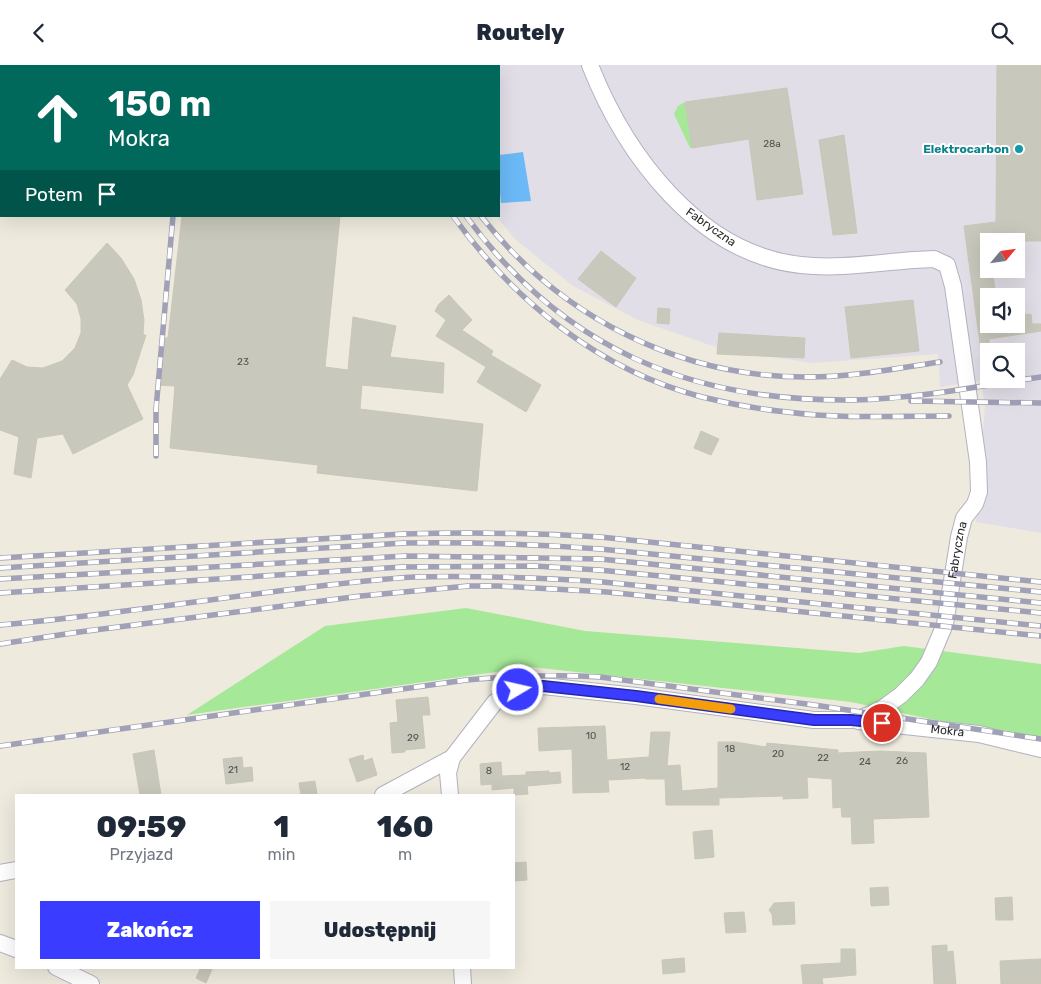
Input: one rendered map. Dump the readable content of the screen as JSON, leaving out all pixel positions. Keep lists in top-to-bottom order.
{
  "streets": {
    "street": ["Fabryczna", "Mokra"]
  },
  "crossings": [
    ["Fabryczna", "Mokra"]
  ],
  "places": ["Elektrocarbon"],
  "house_numbers": [
    "28a",
    "23",
    "10",
    "29",
    "18",
    "20",
    "22",
    "26",
    "24",
    "12",
    "21",
    "8"
  ],
  "north": "top right",
  "page": {
    "header": "Routely",
    "turn": ["150 m", "Mokra"],
    "then": "Potem",
    "eta": [
      "09:59",
      "Przyjazd",
      "1",
      "min",
      "160",
      "m"
    ],
    "buttons": ["Zakończ", "Udostępnij"]
  }
}
